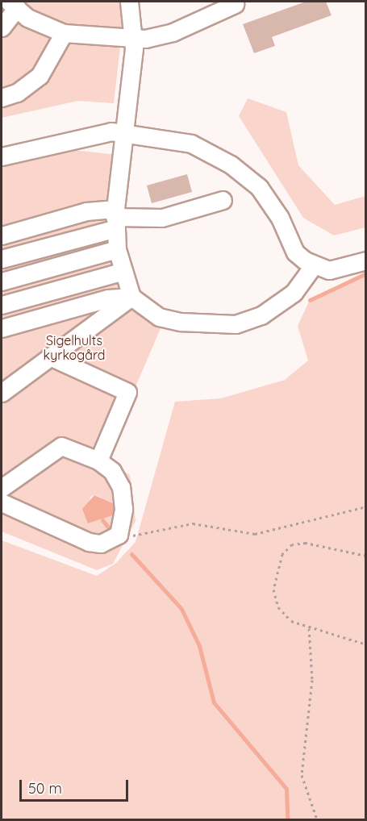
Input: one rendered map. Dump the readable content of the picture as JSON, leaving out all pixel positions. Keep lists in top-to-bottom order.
{
  "parks": ["Sigelhults kyrkogård"],
  "scale_bar": "50 m"
}
